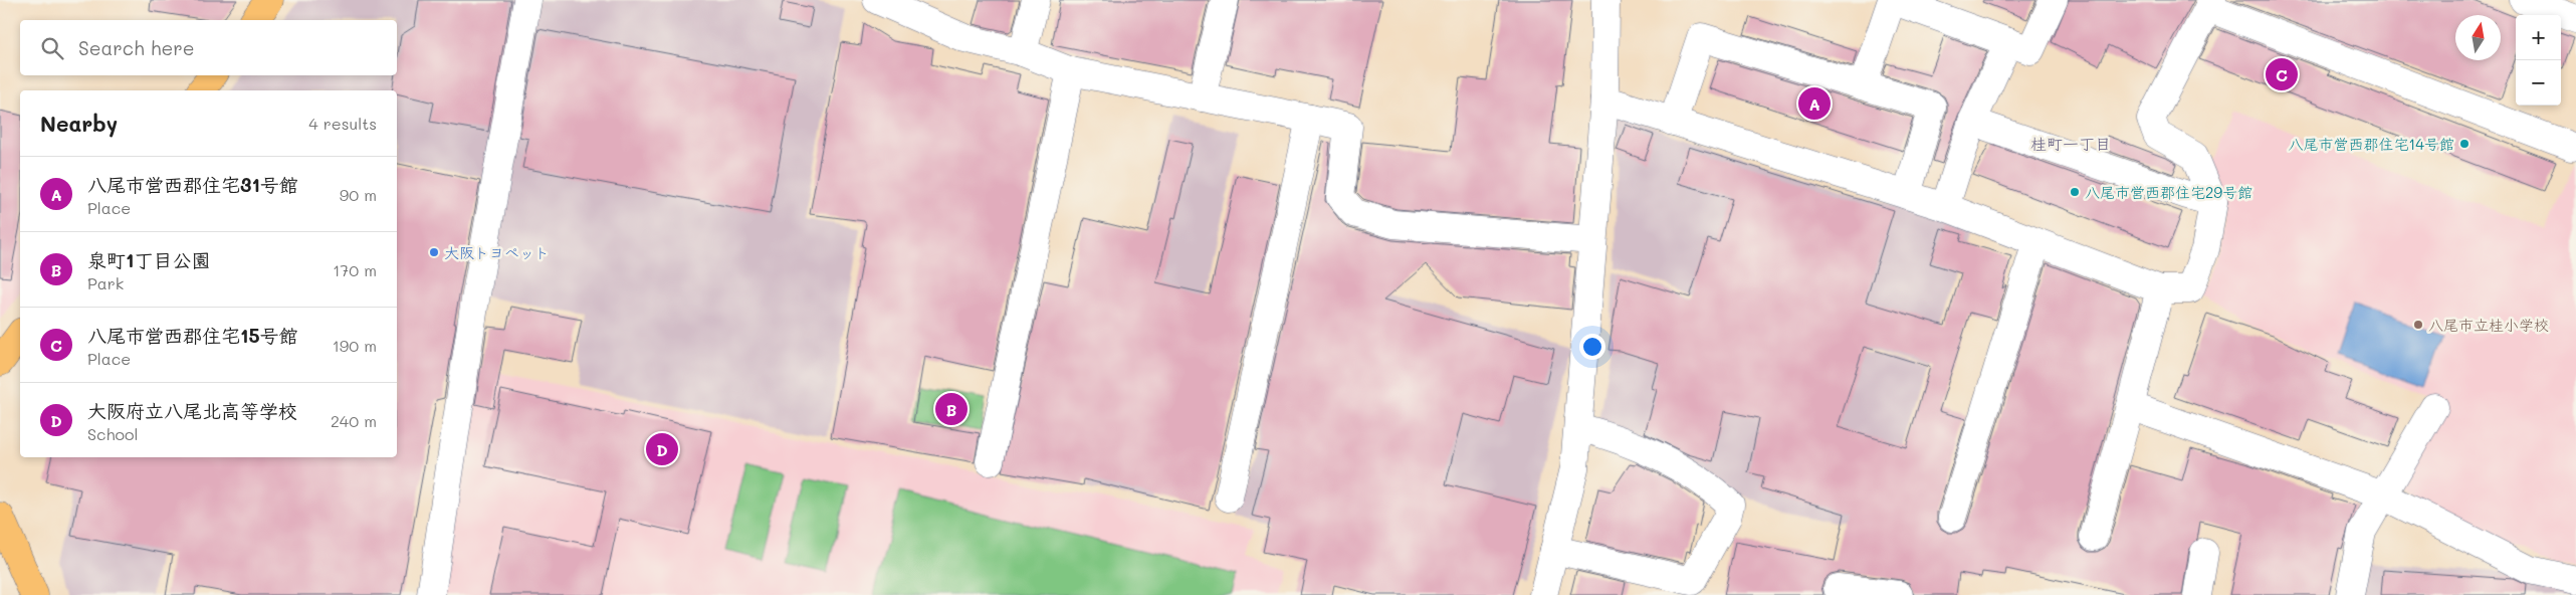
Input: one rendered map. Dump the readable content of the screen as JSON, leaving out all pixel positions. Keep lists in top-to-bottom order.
{
  "districts": ["桂町一丁目"],
  "places": [
    "八尾市営西郡住宅14号館",
    "八尾市営西郡住宅29号館",
    "大阪トヨペット",
    "八尾市立桂小学校"
  ],
  "north": "top",
  "page": {
    "map_buttons": ["+", "−"],
    "search": "Search here",
    "pins": [
      "C",
      "A",
      "B",
      "D"
    ],
    "heading": ["Nearby", "4 results"],
    "list": [
      {
        "mark": "A",
        "name": "八尾市営西郡住宅31号館",
        "note": "Place",
        "value": "90 m"
      },
      {
        "mark": "B",
        "name": "泉町1丁目公園",
        "note": "Park",
        "value": "170 m"
      },
      {
        "mark": "C",
        "name": "八尾市営西郡住宅15号館",
        "note": "Place",
        "value": "190 m"
      },
      {
        "mark": "D",
        "name": "大阪府立八尾北高等学校",
        "note": "School",
        "value": "240 m"
      }
    ]
  }
}
